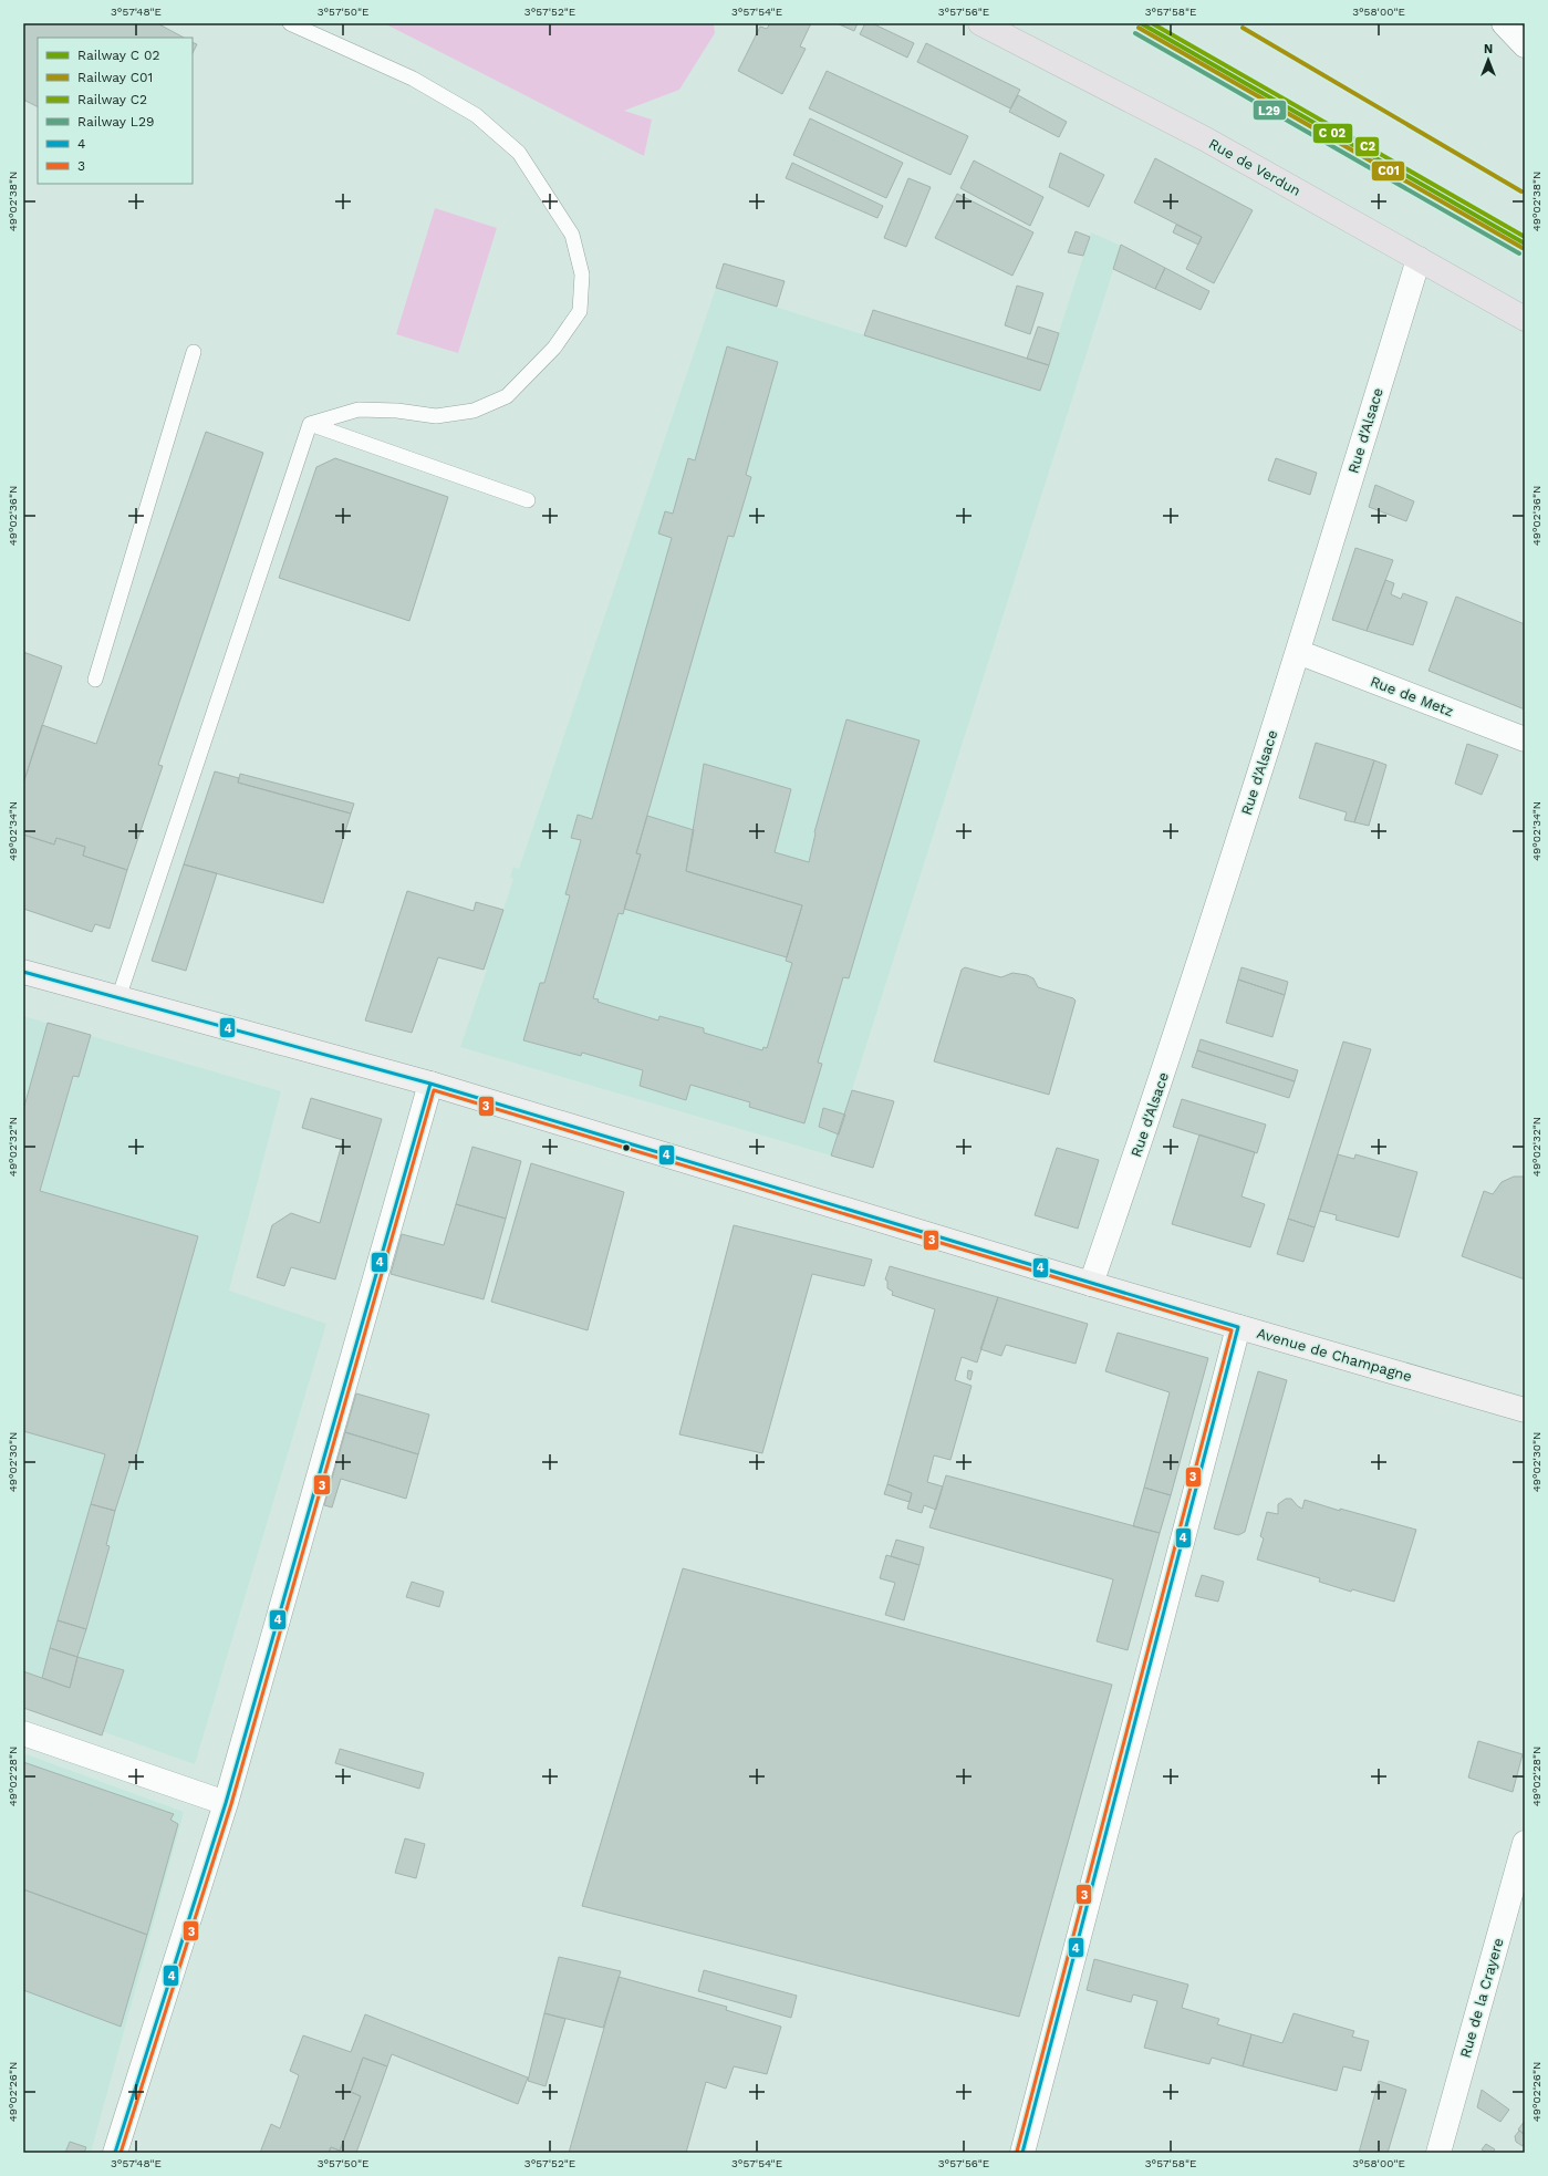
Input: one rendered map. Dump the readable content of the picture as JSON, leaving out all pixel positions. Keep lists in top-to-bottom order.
{
  "streets": {
    "main road": ["Rue de Verdun", "Avenue de Champagne"],
    "street": ["Rue d'Alsace", "Rue de Metz", "Rue de la Crayere"]
  },
  "crossings": [
    ["Rue de Verdun", "Rue d'Alsace"],
    ["Rue d'Alsace", "Rue de Metz"],
    ["Rue d'Alsace", "Avenue de Champagne"]
  ],
  "lines": [
    "rail line C2",
    "rail line C01",
    "rail line L29",
    "transit line 4",
    "transit line 3"
  ],
  "legend": [
    "Railway C 02",
    "Railway C01",
    "Railway C2",
    "Railway L29",
    "4",
    "3"
  ],
  "north": "top",
  "coordinates": [
    "3°57'48\"E",
    "3°57'50\"E",
    "3°57'52\"E",
    "3°57'54\"E",
    "3°57'56\"E",
    "3°57'58\"E",
    "3°58'00\"E",
    "49°02'38\"N",
    "49°02'36\"N",
    "49°02'34\"N",
    "49°02'32\"N",
    "49°02'30\"N",
    "49°02'28\"N",
    "49°02'26\"N"
  ]
}
